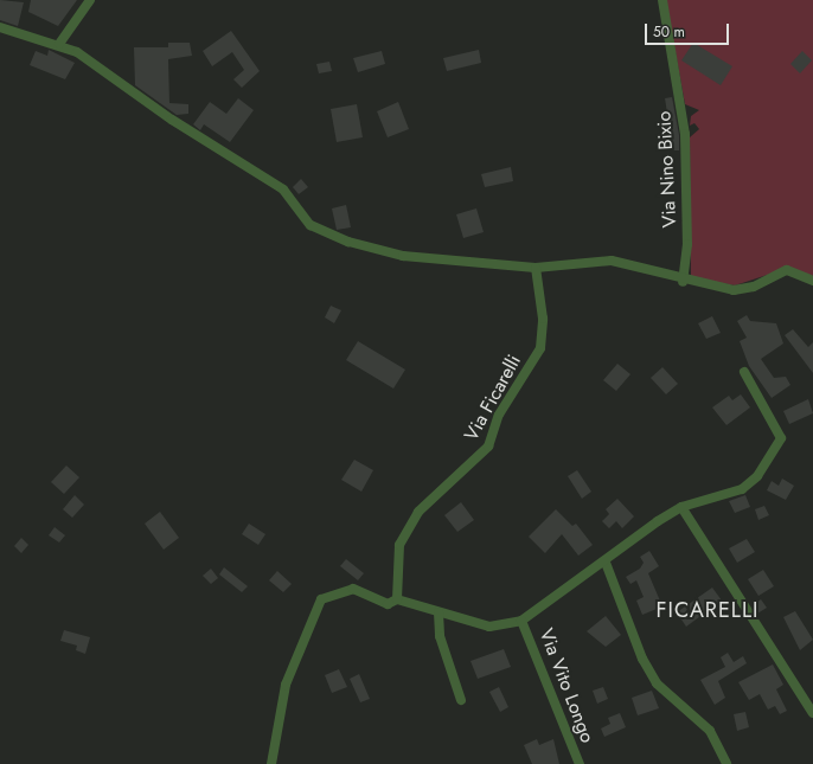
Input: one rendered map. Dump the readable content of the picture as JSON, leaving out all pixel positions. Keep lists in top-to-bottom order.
{
  "streets": {
    "street": ["Via Nino Bixio", "Via Ficarelli", "Via Vito Longo"]
  },
  "districts": ["FICARELLI"],
  "scale_bar": "50 m"
}
